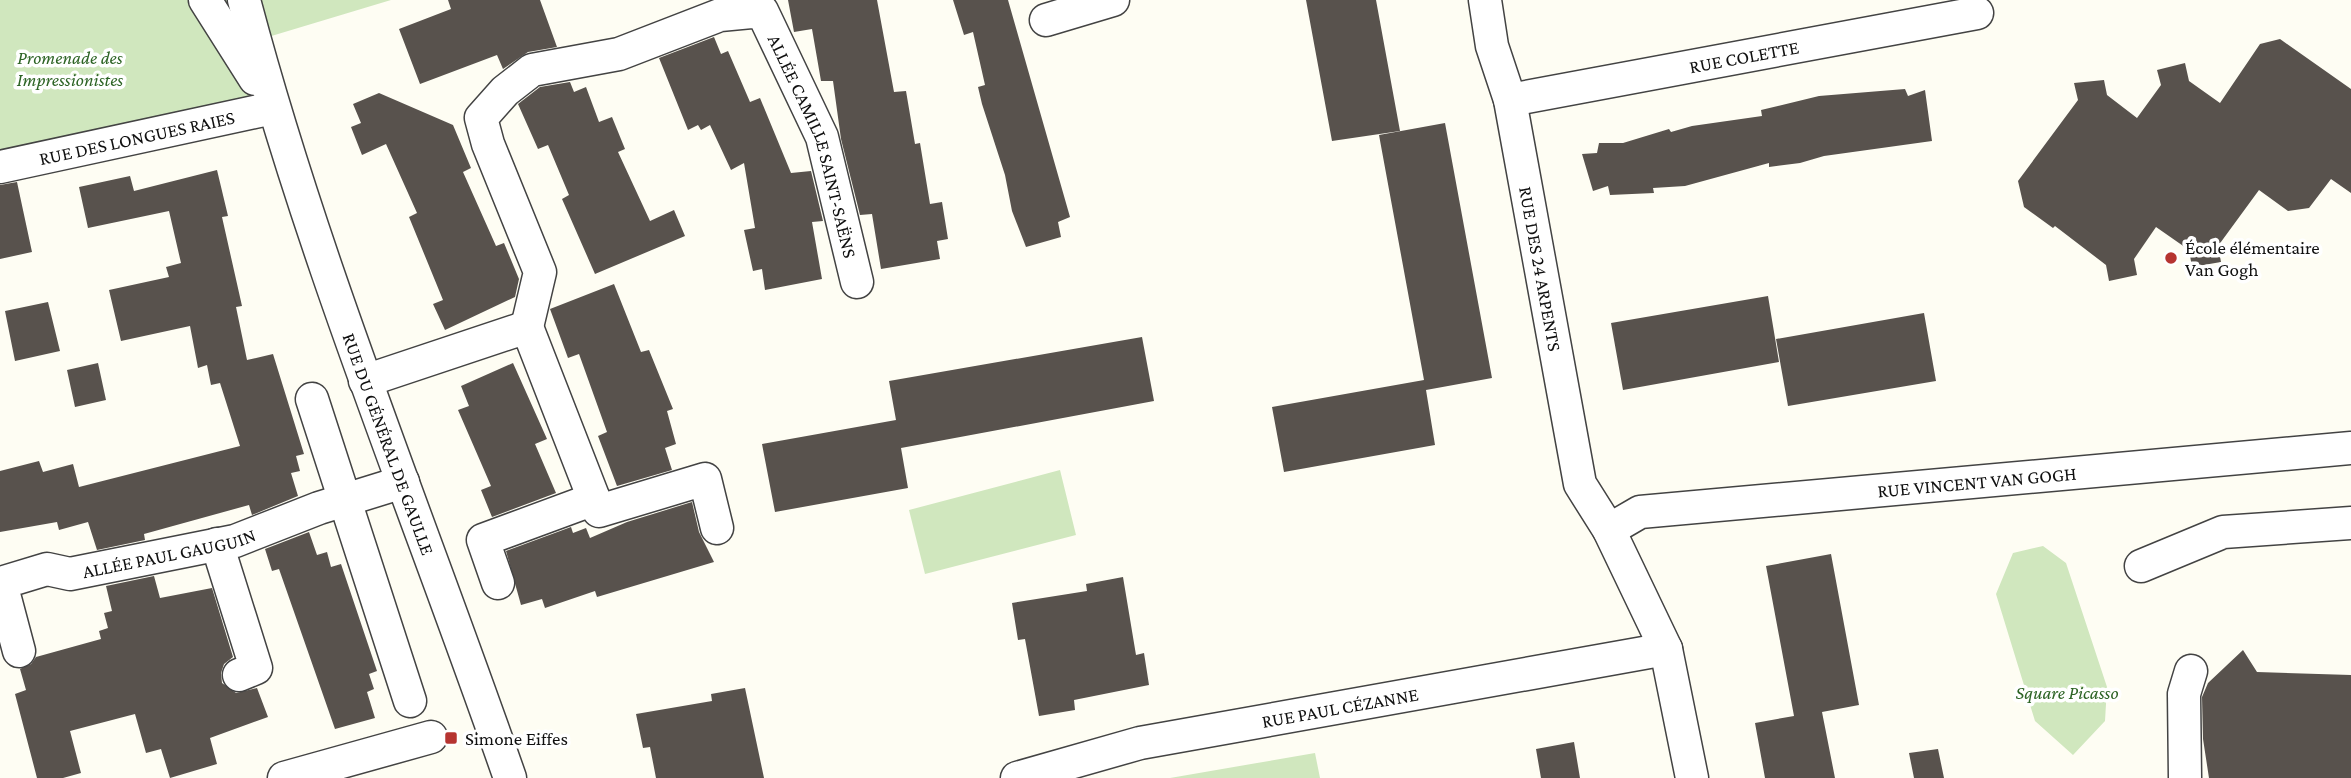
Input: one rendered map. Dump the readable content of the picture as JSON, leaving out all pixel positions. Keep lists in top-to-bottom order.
{
  "streets": {
    "street": [
      "RUE COLETTE",
      "RUE DES LONGUES RAIES",
      "ALLÉE CAMILLE SAINT-SAËNS",
      "RUE DES 24 ARPENTS",
      "RUE DU GÉNÉRAL DE GAULLE",
      "RUE VINCENT VAN GOGH",
      "ALLÉE PAUL GAUGUIN",
      "RUE PAUL CÉZANNE"
    ]
  },
  "crossings": [
    ["RUE COLETTE", "RUE DES 24 ARPENTS"],
    ["RUE DES LONGUES RAIES", "RUE DU GÉNÉRAL DE GAULLE"],
    ["RUE DES 24 ARPENTS", "RUE VINCENT VAN GOGH"],
    ["RUE DES 24 ARPENTS", "RUE PAUL CÉZANNE"],
    ["RUE DU GÉNÉRAL DE GAULLE", "ALLÉE PAUL GAUGUIN"]
  ],
  "parks": ["Promenade des Impressionistes", "Square Picasso"],
  "places": {
    "other": ["École élémentaire Van Gogh"],
    "transit": ["Simone Eiffes"]
  }
}
